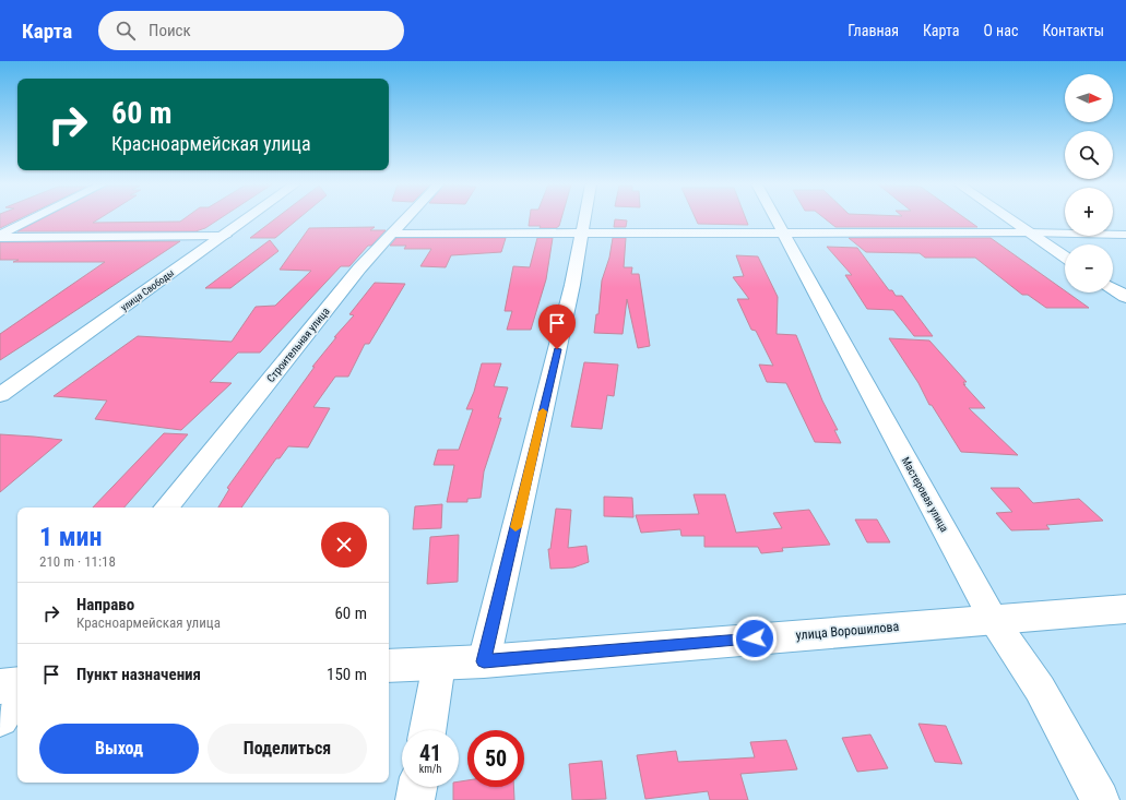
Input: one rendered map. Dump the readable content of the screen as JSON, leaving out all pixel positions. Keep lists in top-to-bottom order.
{
  "streets": {
    "main road": ["улица Свободы", "улица Ворошилова"],
    "street": ["Строительная улица", "Мастеровая улица"]
  },
  "crossings": [
    ["Мастеровая улица", "улица Ворошилова"]
  ],
  "north": "right",
  "page": {
    "header": "Карта",
    "search": "Поиск",
    "nav": [
      "Главная",
      "Карта",
      "О нас",
      "Контакты"
    ],
    "map_buttons": ["+", "−"],
    "turn": ["60 m", "Красноармейская улица"],
    "heading": ["1 мин", "210 m · 11:18"],
    "list": [
      {
        "name": "Направо",
        "note": "Красноармейская улица",
        "value": "60 m"
      },
      {
        "name": "Пункт назначения",
        "value": "150 m"
      }
    ],
    "buttons": ["Выход", "Поделиться"],
    "speed": "41 km/h",
    "limit": "50"
  }
}
